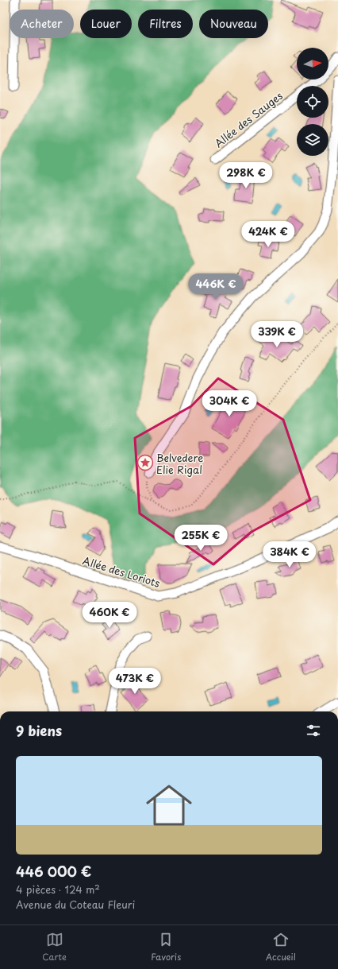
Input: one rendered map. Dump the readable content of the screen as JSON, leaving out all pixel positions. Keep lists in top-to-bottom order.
{
  "streets": {
    "street": ["Allée des Sauges", "Allée des Loriots"]
  },
  "places": {
    "place": ["Belvedere Elie Rigal"]
  },
  "north": "right",
  "page": {
    "chip": [
      "Acheter",
      "Louer",
      "Filtres",
      "Nouveau"
    ],
    "price": [
      "298K €",
      "424K €",
      "446K €",
      "339K €",
      "304K €",
      "255K €",
      "384K €",
      "460K €",
      "473K €"
    ],
    "heading": "9 biens",
    "list": [
      {
        "name": "446 000 €",
        "note": "4 pièces · 124 m² · Avenue du Coteau Fleuri"
      }
    ],
    "tabs": ["Carte", "Favoris", "Accueil"]
  }
}
